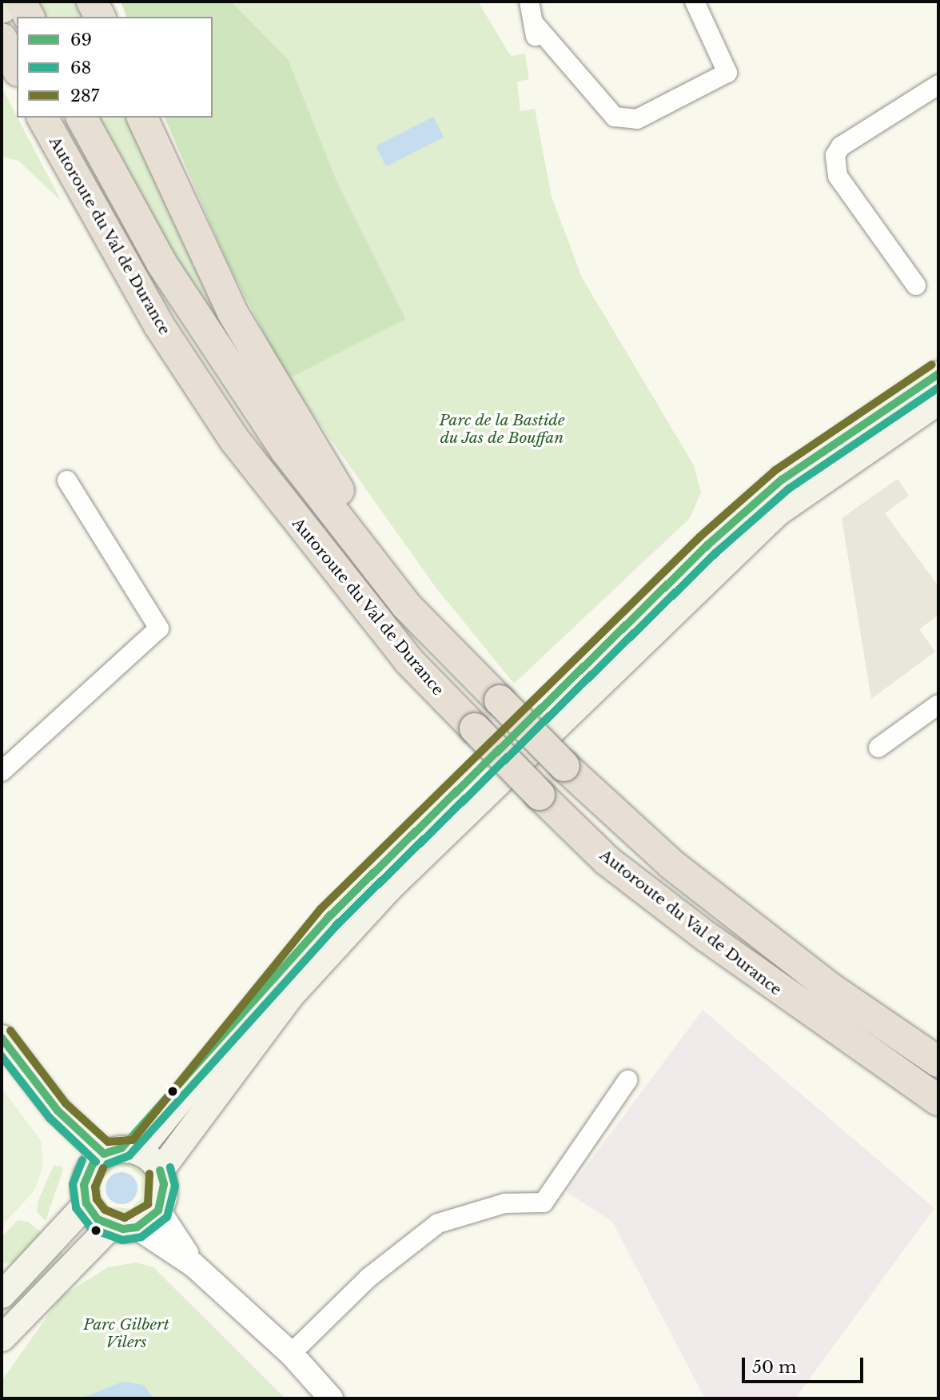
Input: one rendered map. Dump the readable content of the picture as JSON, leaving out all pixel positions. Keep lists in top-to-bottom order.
{
  "streets": {
    "highway": ["Autoroute du Val de Durance"]
  },
  "parks": ["Parc de la Bastide du Jas de Bouffan", "Parc Gilbert Vilers"],
  "lines": ["transit line 287", "transit line 69", "transit line 68"],
  "legend": ["69", "68", "287"],
  "scale_bar": "50 m"
}
